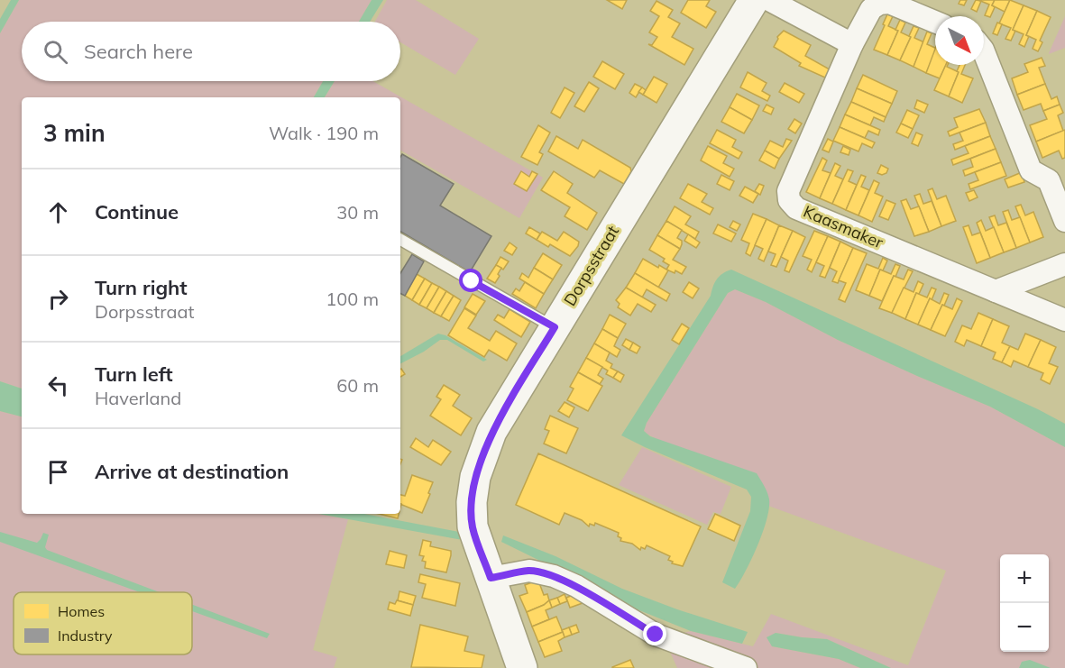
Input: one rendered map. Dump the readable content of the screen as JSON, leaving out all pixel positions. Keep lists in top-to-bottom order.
{
  "streets": {
    "street": ["Kaasmaker", "Dorpsstraat"]
  },
  "legend": ["Homes", "Industry"],
  "north": "bottom right",
  "page": {
    "search": "Search here",
    "heading": ["3 min", "Walk · 190 m"],
    "list": [
      ["Continue", "30 m"],
      ["Turn right", "Dorpsstraat", "100 m"],
      ["Turn left", "Haverland", "60 m"],
      "Arrive at destination"
    ],
    "map_buttons": ["+", "−"]
  }
}
